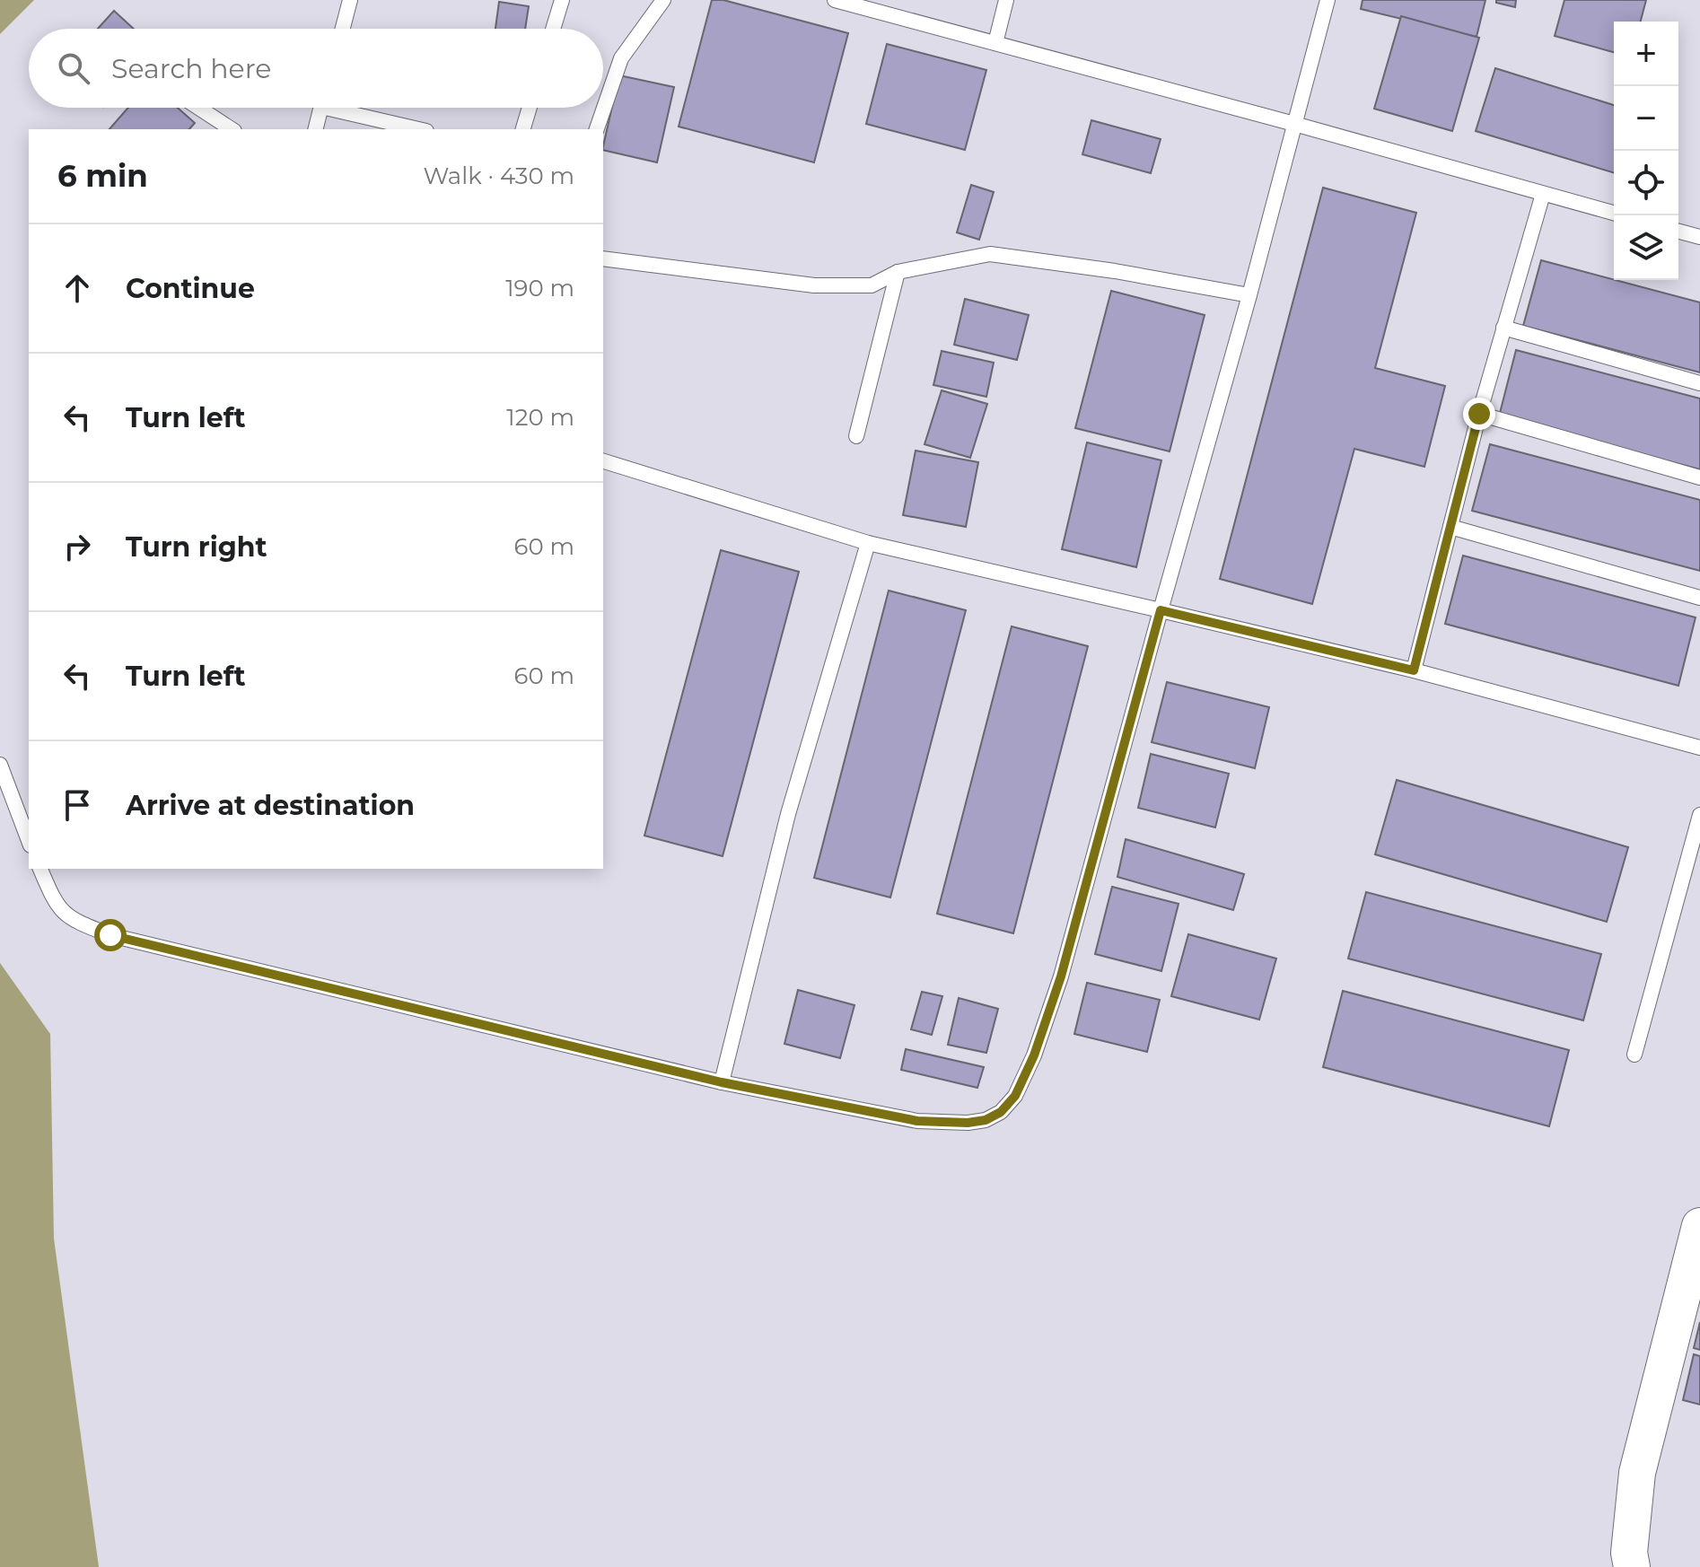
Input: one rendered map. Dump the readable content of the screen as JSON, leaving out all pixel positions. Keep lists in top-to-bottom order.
{
  "page": {
    "map_buttons": ["+", "−"],
    "search": "Search here",
    "heading": ["6 min", "Walk · 430 m"],
    "list": [
      ["Continue", "190 m"],
      ["Turn left", "120 m"],
      ["Turn right", "60 m"],
      ["Turn left", "60 m"],
      "Arrive at destination"
    ]
  }
}
